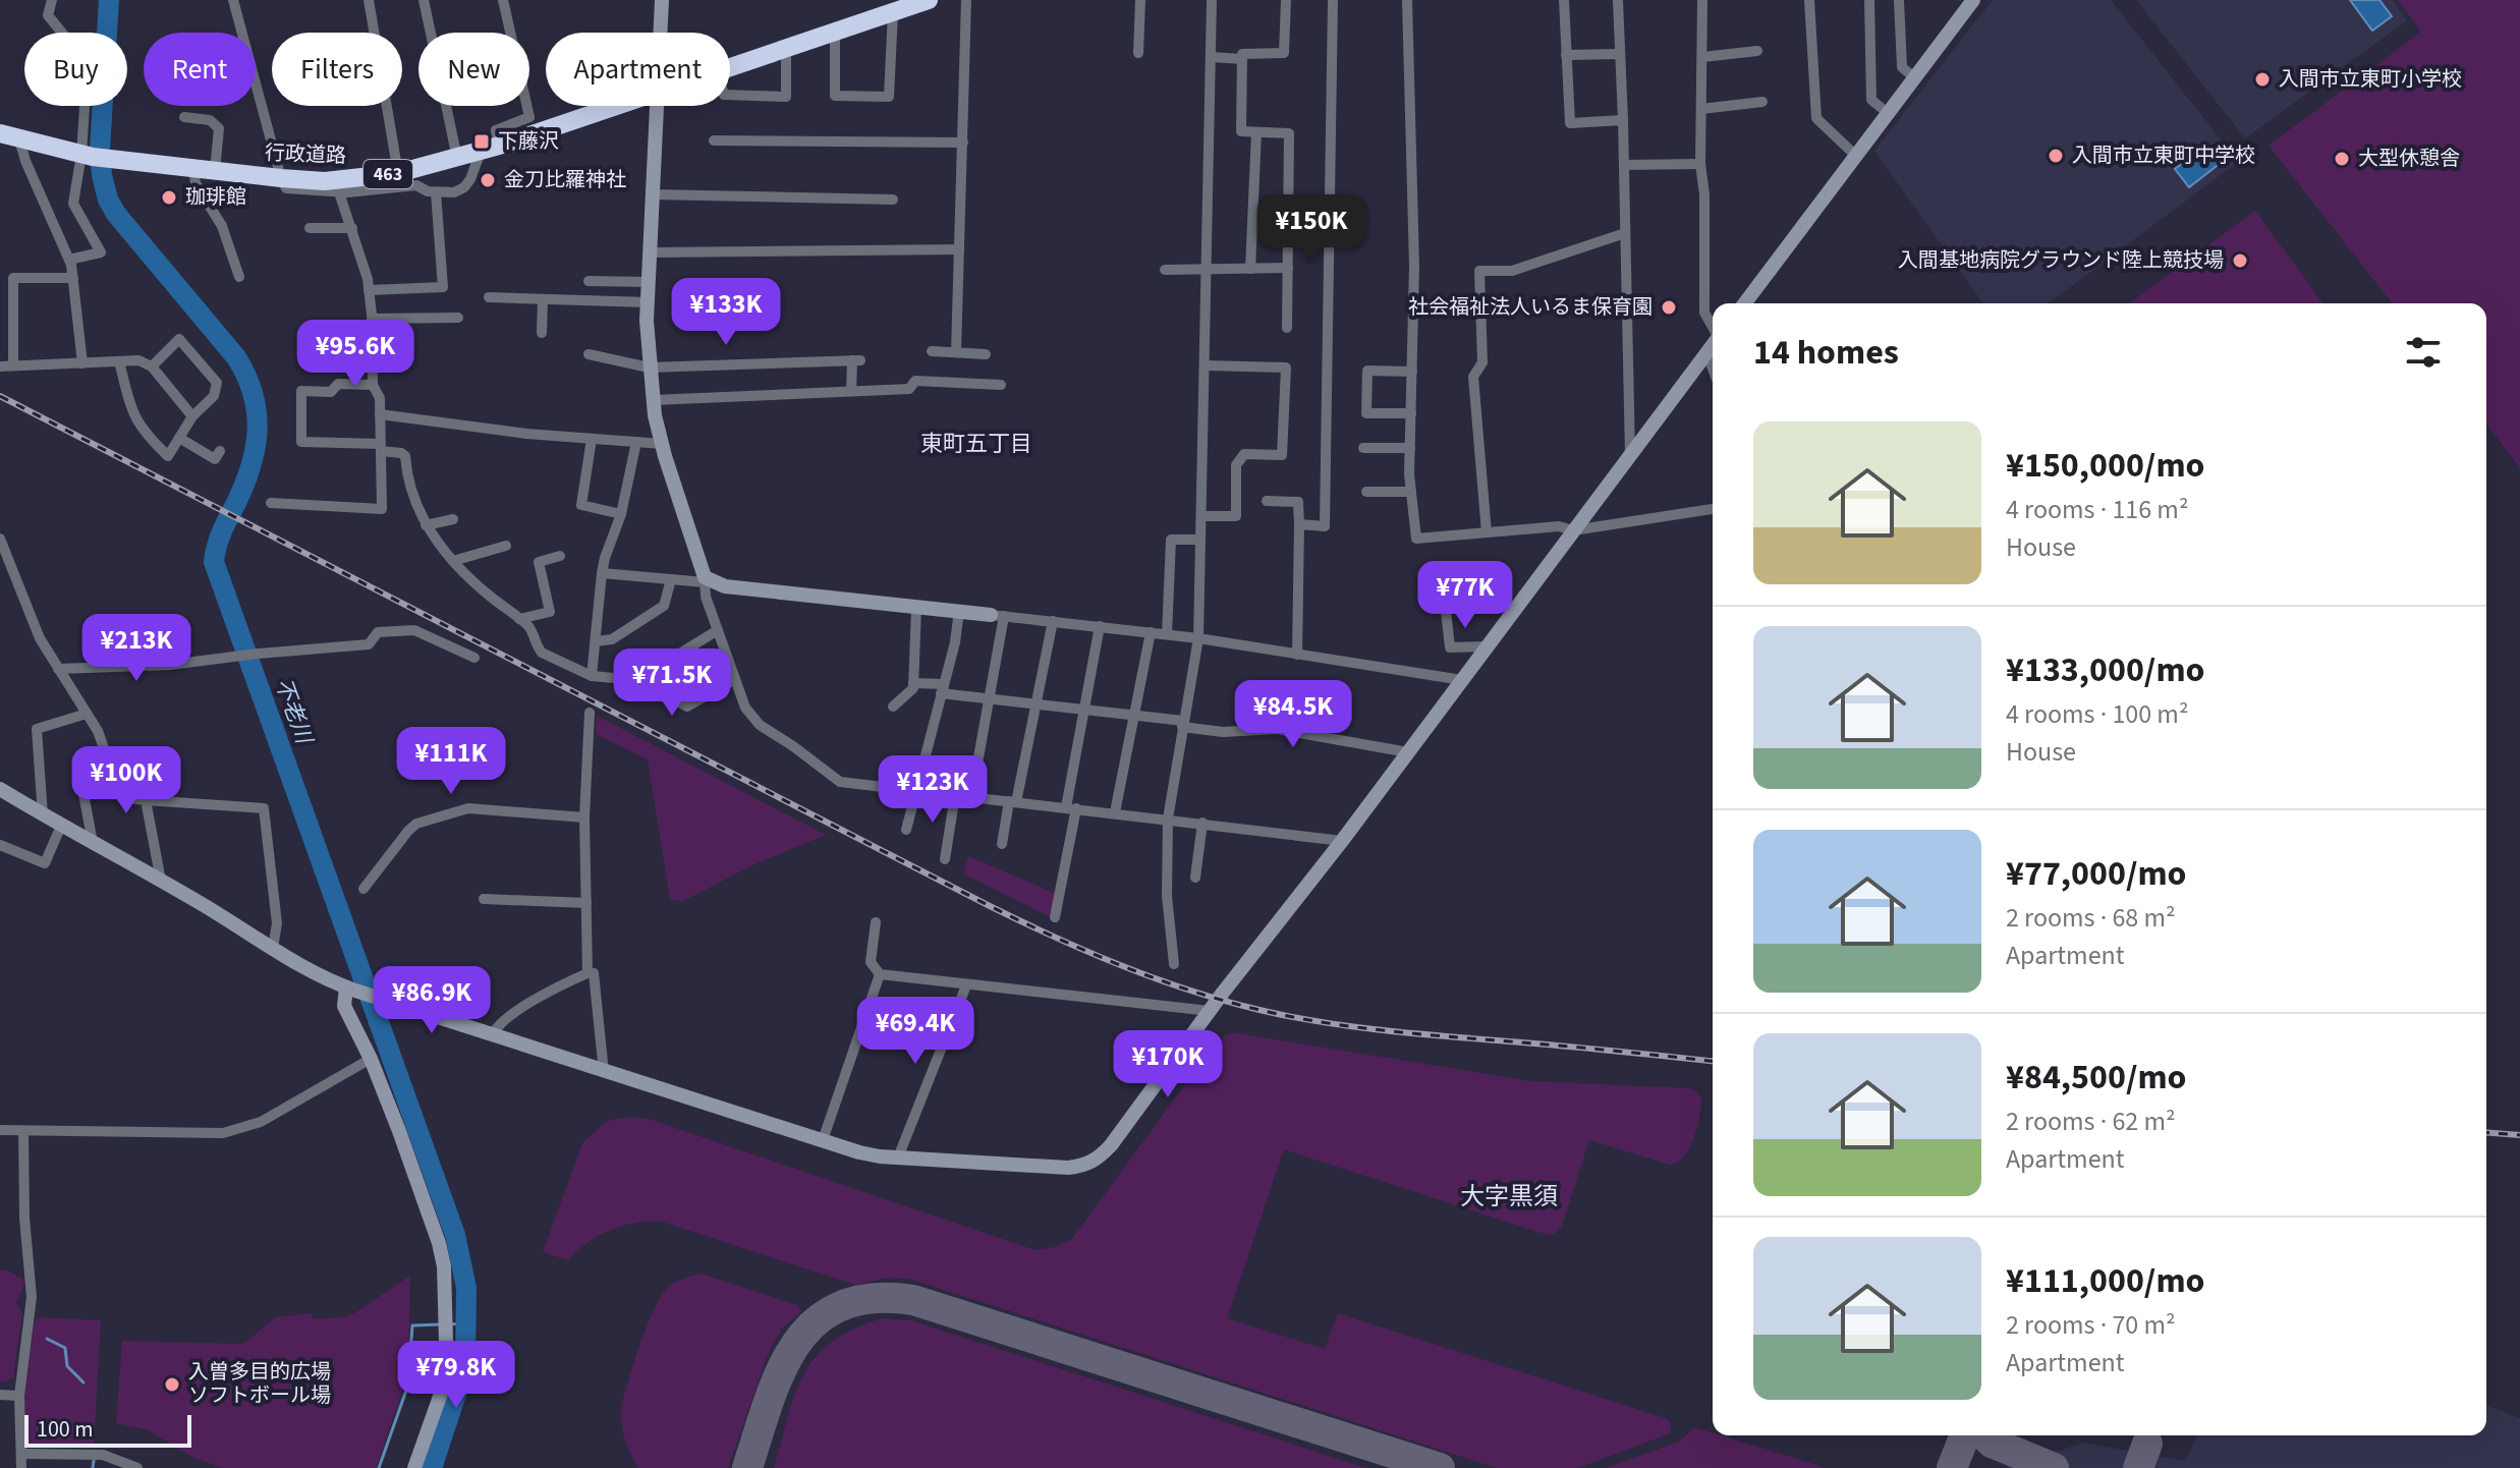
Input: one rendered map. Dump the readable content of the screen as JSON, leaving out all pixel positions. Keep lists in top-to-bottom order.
{
  "streets": {
    "highway": ["行政道路", "463"]
  },
  "districts": ["東町五丁目", "大字黒須"],
  "water": ["不老川"],
  "places": {
    "other": [
      "入間市立東町小学校",
      "入間市立東町中学校",
      "大型休憩舎",
      "金刀比羅神社",
      "珈琲館",
      "入間基地病院グラウンド陸上競技場",
      "社会福祉法人いるま保育園",
      "入曽多目的広場 ソフトボール場"
    ],
    "transit": ["下藤沢"]
  },
  "scale_bar": "100 m",
  "page": {
    "chip": [
      "Buy",
      "Rent",
      "Filters",
      "New",
      "Apartment"
    ],
    "price": [
      "¥150K",
      "¥133K",
      "¥95.6K",
      "¥77K",
      "¥213K",
      "¥71.5K",
      "¥84.5K",
      "¥111K",
      "¥100K",
      "¥123K",
      "¥86.9K",
      "¥69.4K",
      "¥170K",
      "¥79.8K"
    ],
    "heading": "14 homes",
    "list": [
      {
        "name": "¥150,000/mo",
        "note": "4 rooms · 116 m² · House"
      },
      {
        "name": "¥133,000/mo",
        "note": "4 rooms · 100 m² · House"
      },
      {
        "name": "¥77,000/mo",
        "note": "2 rooms · 68 m² · Apartment"
      },
      {
        "name": "¥84,500/mo",
        "note": "2 rooms · 62 m² · Apartment"
      },
      {
        "name": "¥111,000/mo",
        "note": "2 rooms · 70 m² · Apartment"
      }
    ],
    "scale": "100 m"
  }
}
